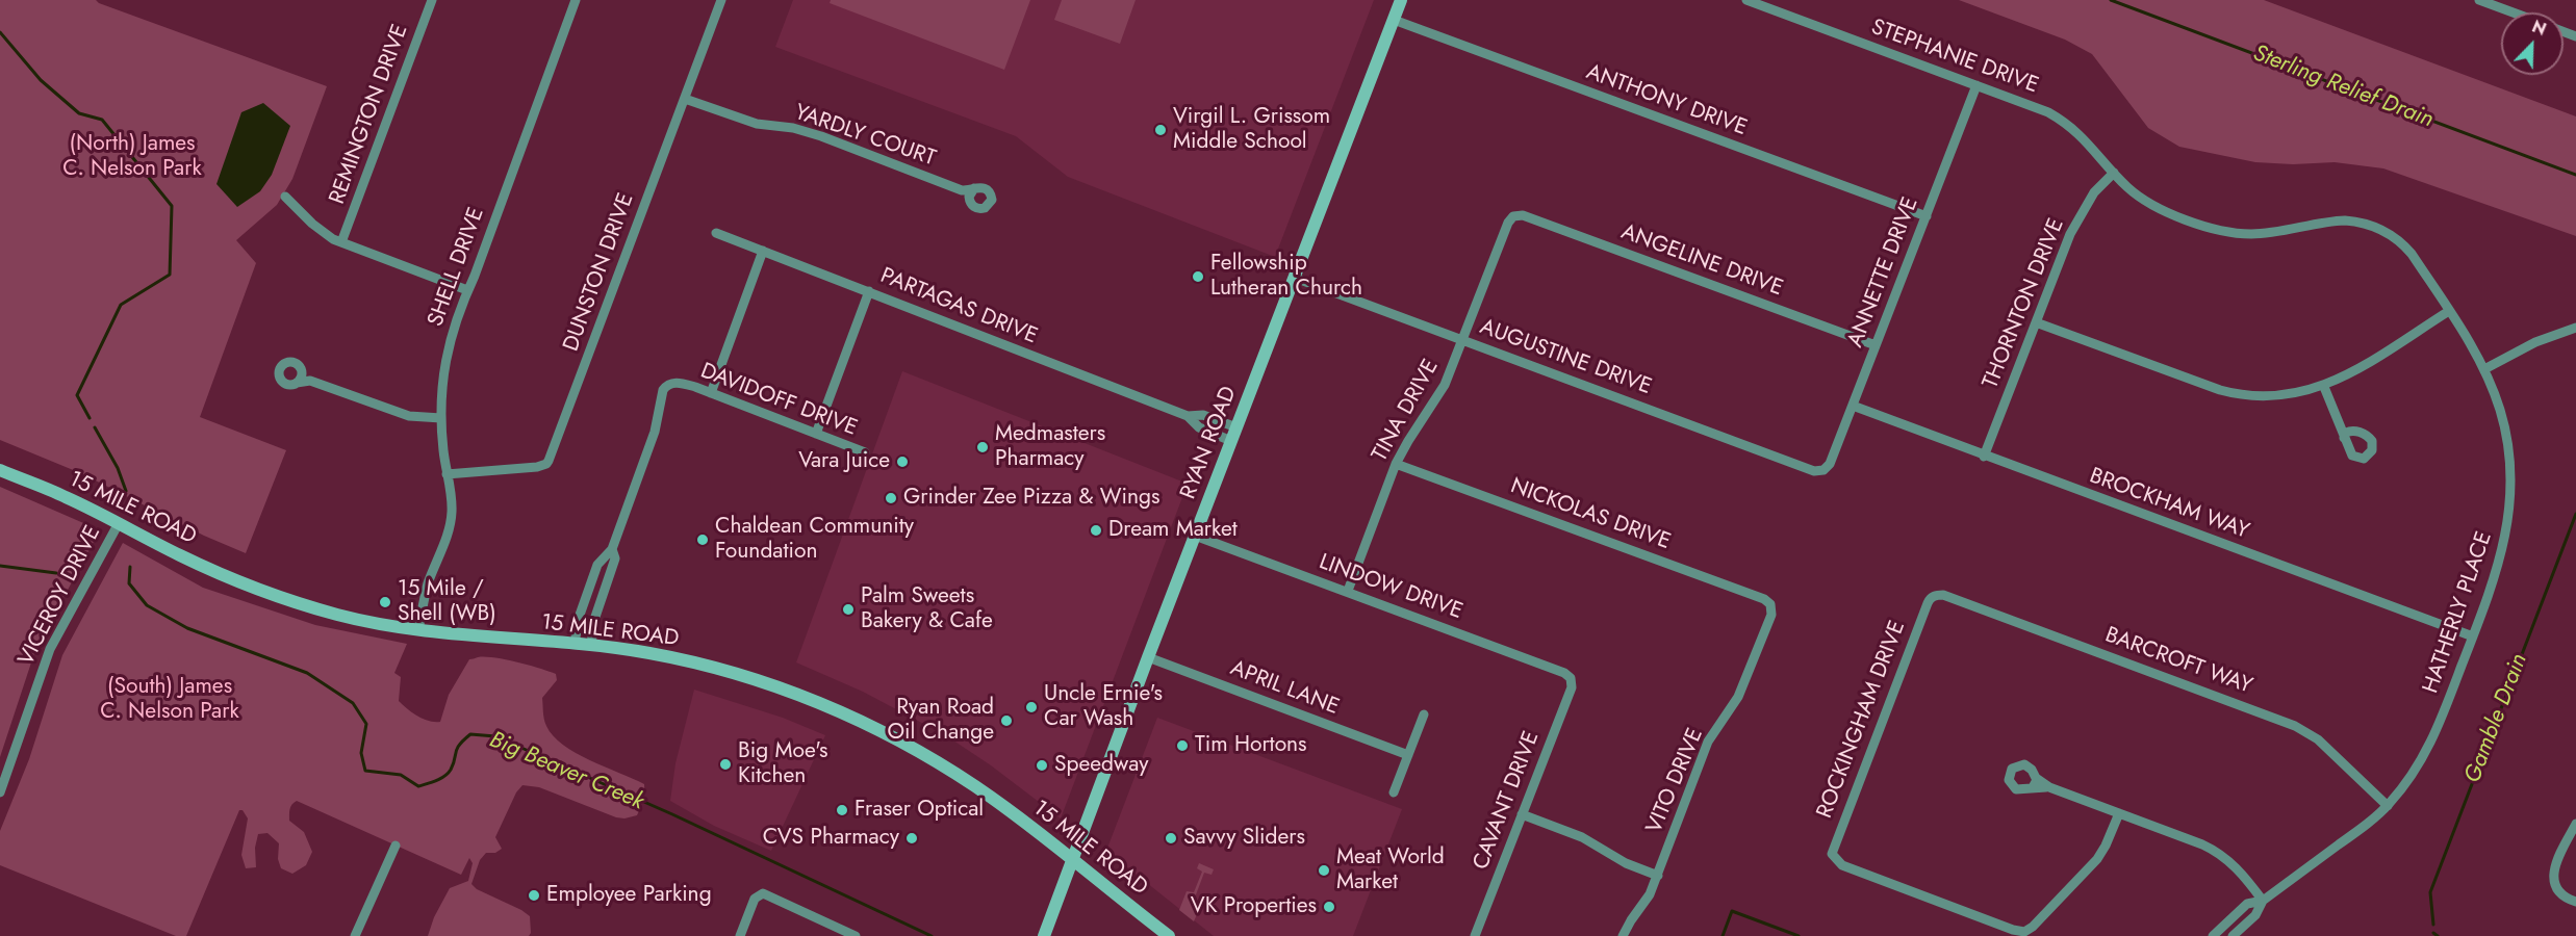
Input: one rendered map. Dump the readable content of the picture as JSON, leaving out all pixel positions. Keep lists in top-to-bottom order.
{
  "streets": {
    "main road": ["RYAN ROAD", "15 MILE ROAD"],
    "street": [
      "STEPHANIE DRIVE",
      "ANTHONY DRIVE",
      "REMINGTON DRIVE",
      "YARDLY COURT",
      "ANGELINE DRIVE",
      "SHELL DRIVE",
      "DUNSTON DRIVE",
      "ANNETTE DRIVE",
      "THORNTON DRIVE",
      "PARTAGAS DRIVE",
      "AUGUSTINE DRIVE",
      "DAVIDOFF DRIVE",
      "TINA DRIVE",
      "BROCKHAM WAY",
      "NICKOLAS DRIVE",
      "LINDOW DRIVE",
      "VICEROY DRIVE",
      "HATHERLY PLACE",
      "BARCROFT WAY",
      "APRIL LANE",
      "ROCKINGHAM DRIVE",
      "VITO DRIVE",
      "CAVANT DRIVE"
    ]
  },
  "crossings": [
    ["STEPHANIE DRIVE", "ANNETTE DRIVE"],
    ["STEPHANIE DRIVE", "HATHERLY PLACE"],
    ["ANTHONY DRIVE", "ANNETTE DRIVE"],
    ["ANTHONY DRIVE", "RYAN ROAD"],
    ["YARDLY COURT", "DUNSTON DRIVE"],
    ["ANGELINE DRIVE", "ANNETTE DRIVE"],
    ["ANGELINE DRIVE", "TINA DRIVE"],
    ["SHELL DRIVE", "DUNSTON DRIVE"],
    ["SHELL DRIVE", "15 MILE ROAD"],
    ["ANNETTE DRIVE", "AUGUSTINE DRIVE"],
    ["ANNETTE DRIVE", "BROCKHAM WAY"],
    ["THORNTON DRIVE", "BROCKHAM WAY"],
    ["THORNTON DRIVE", "HATHERLY PLACE"],
    ["AUGUSTINE DRIVE", "TINA DRIVE"],
    ["AUGUSTINE DRIVE", "RYAN ROAD"],
    ["DAVIDOFF DRIVE", "15 MILE ROAD"],
    ["TINA DRIVE", "NICKOLAS DRIVE"],
    ["TINA DRIVE", "LINDOW DRIVE"],
    ["RYAN ROAD", "15 MILE ROAD"],
    ["RYAN ROAD", "LINDOW DRIVE"],
    ["RYAN ROAD", "APRIL LANE"],
    ["BROCKHAM WAY", "HATHERLY PLACE"],
    ["15 MILE ROAD", "VICEROY DRIVE"],
    ["NICKOLAS DRIVE", "VITO DRIVE"],
    ["LINDOW DRIVE", "CAVANT DRIVE"],
    ["HATHERLY PLACE", "BARCROFT WAY"],
    ["BARCROFT WAY", "ROCKINGHAM DRIVE"]
  ],
  "water": ["Sterling Relief Drain", "Gamble Drain", "Big Beaver Creek"],
  "parks": ["(North) James C. Nelson Park", "(South) James C. Nelson Park"],
  "places": [
    "Virgil L. Grissom Middle School",
    "Fellowship Lutheran Church",
    "Medmasters Pharmacy",
    "Vara Juice",
    "Grinder Zee Pizza & Wings",
    "Dream Market",
    "Chaldean Community Foundation",
    "15 Mile / Shell (WB)",
    "Palm Sweets Bakery & Cafe",
    "Uncle Ernie's Car Wash",
    "Ryan Road Oil Change",
    "Tim Hortons",
    "Big Moe's Kitchen",
    "Speedway",
    "Fraser Optical",
    "CVS Pharmacy",
    "Savvy Sliders",
    "Meat World Market",
    "Employee Parking",
    "VK Properties"
  ],
  "north": "top right"
}
